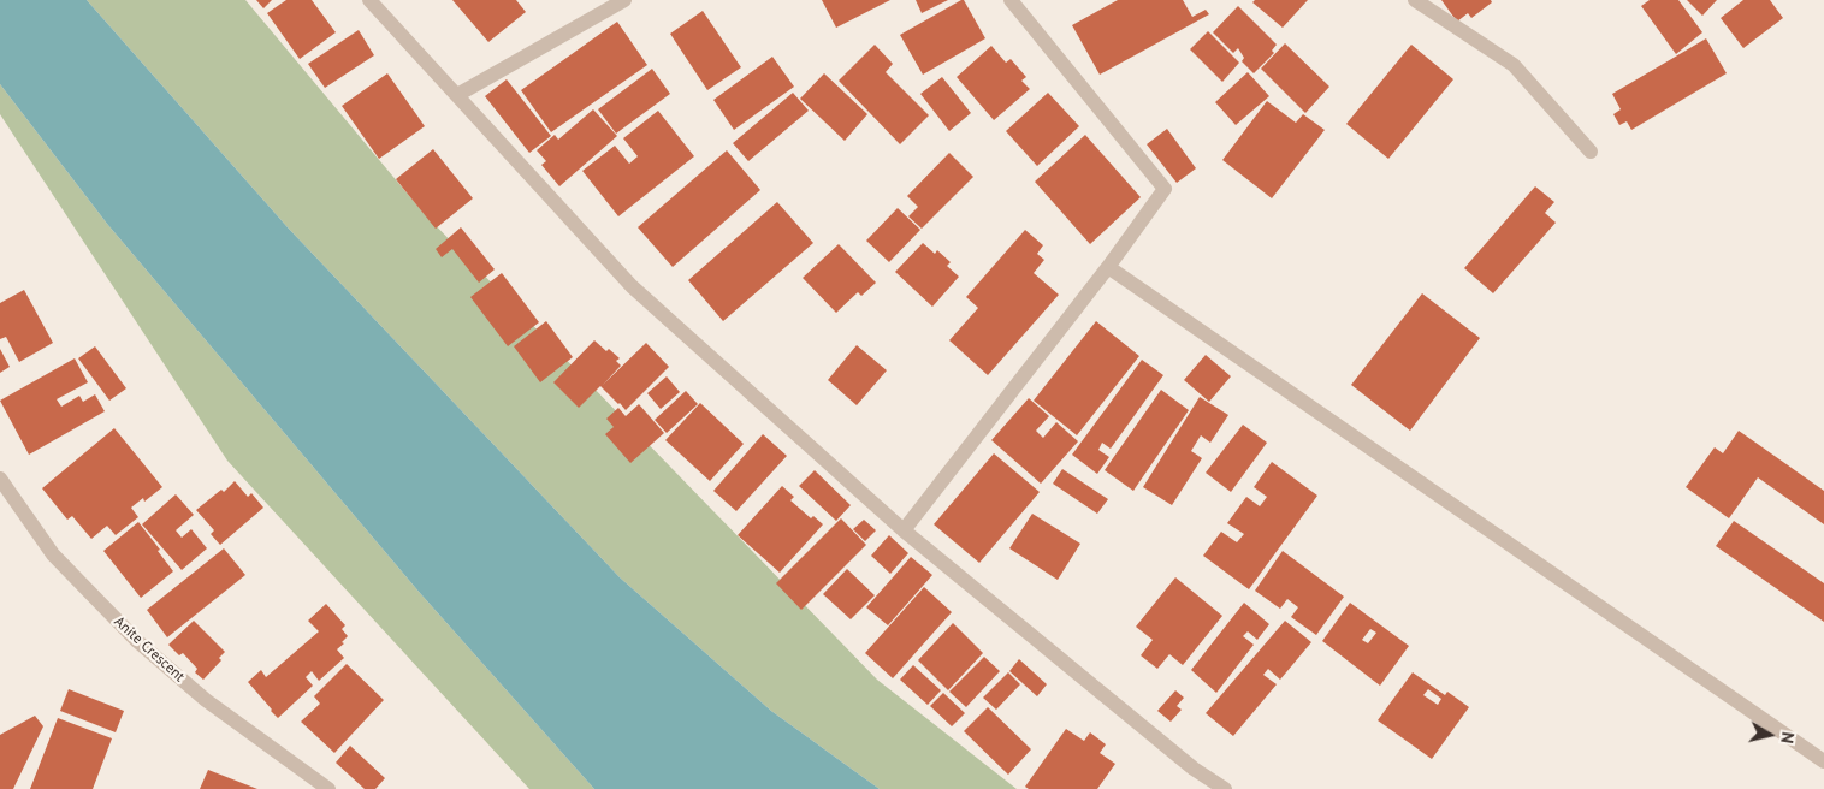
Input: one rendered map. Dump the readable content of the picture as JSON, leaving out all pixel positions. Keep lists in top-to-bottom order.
{
  "streets": {
    "street": ["Anite Crescent"]
  },
  "north": "right"
}
